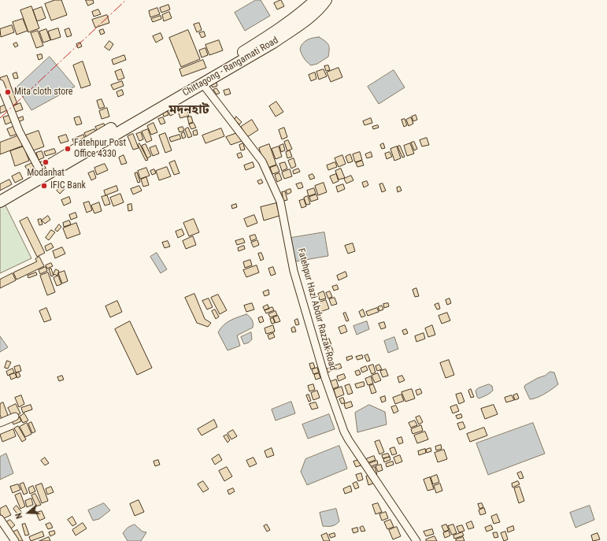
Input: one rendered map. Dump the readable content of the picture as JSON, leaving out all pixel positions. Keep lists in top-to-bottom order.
{
  "streets": {
    "highway": ["Chittagong - Rangamati Road"],
    "street": ["Fatehpur Hazi Abdur Razzak Road"]
  },
  "crossings": [
    ["Chittagong - Rangamati Road", "Fatehpur Hazi Abdur Razzak Road"]
  ],
  "districts": ["মদনহাট"],
  "places": [
    "Mita cloth store",
    "Fatehpur Post Office 4330",
    "Modanhat",
    "IFIC Bank"
  ],
  "north": "left"
}
